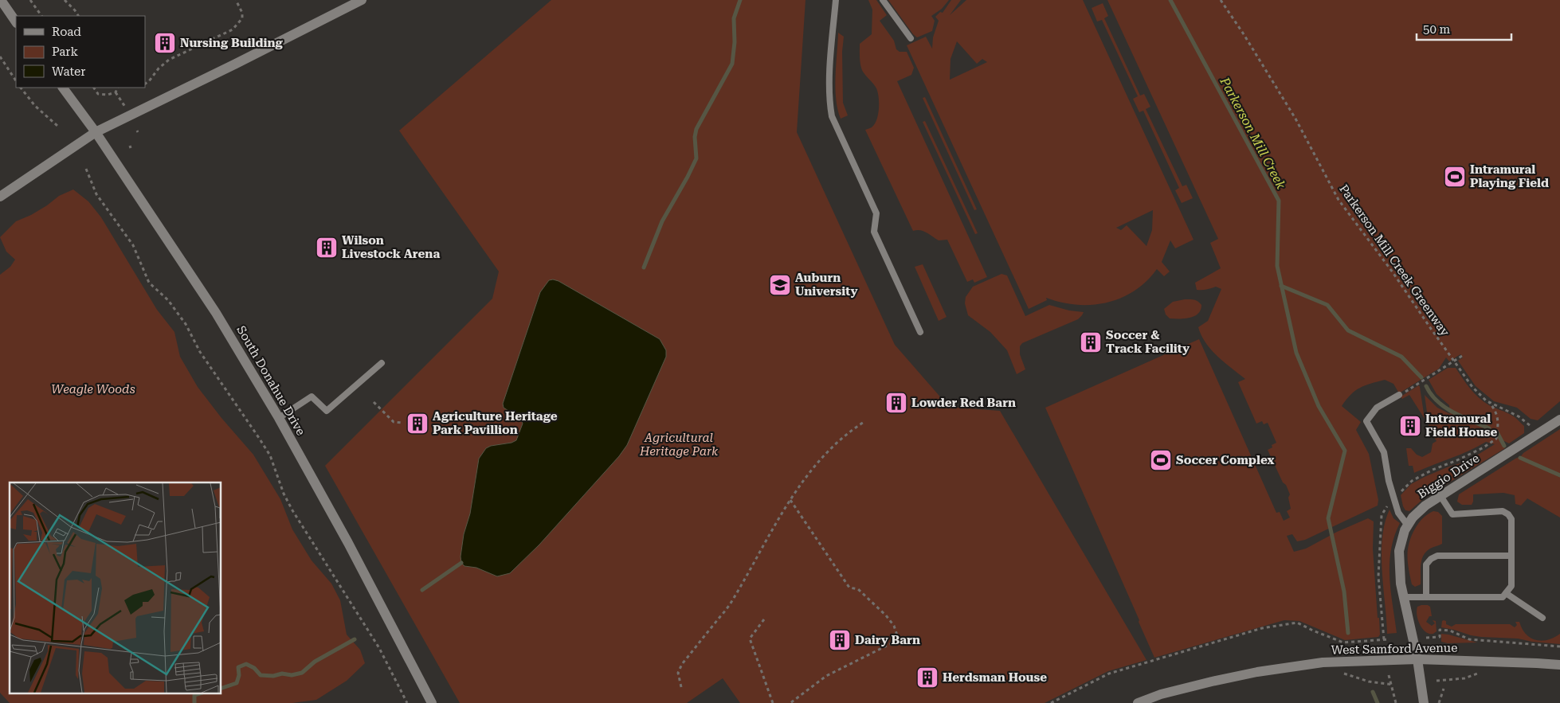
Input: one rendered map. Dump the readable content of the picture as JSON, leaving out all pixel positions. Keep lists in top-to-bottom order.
{
  "streets": {
    "street": ["South Donahue Drive", "Biggio Drive", "West Samford Avenue"],
    "path": ["Parkerson Mill Creek Greenway"]
  },
  "crossings": [
    ["Parkerson Mill Creek Greenway", "Biggio Drive"],
    ["Biggio Drive", "West Samford Avenue"]
  ],
  "water": ["Parkerson Mill Creek"],
  "parks": ["Weagle Woods", "Agricultural Heritage Park"],
  "places": {
    "building": [
      "Nursing Building",
      "Wilson Livestock Arena",
      "Soccer & Track Facility",
      "Lowder Red Barn",
      "Agriculture Heritage Park Pavillion",
      "Intramural Field House",
      "Dairy Barn",
      "Herdsman House"
    ],
    "sports": ["Intramural Playing Field", "Soccer Complex"],
    "school or university": ["Auburn University"]
  },
  "legend": ["Road", "Park", "Water"],
  "scale_bar": "50 m"
}
